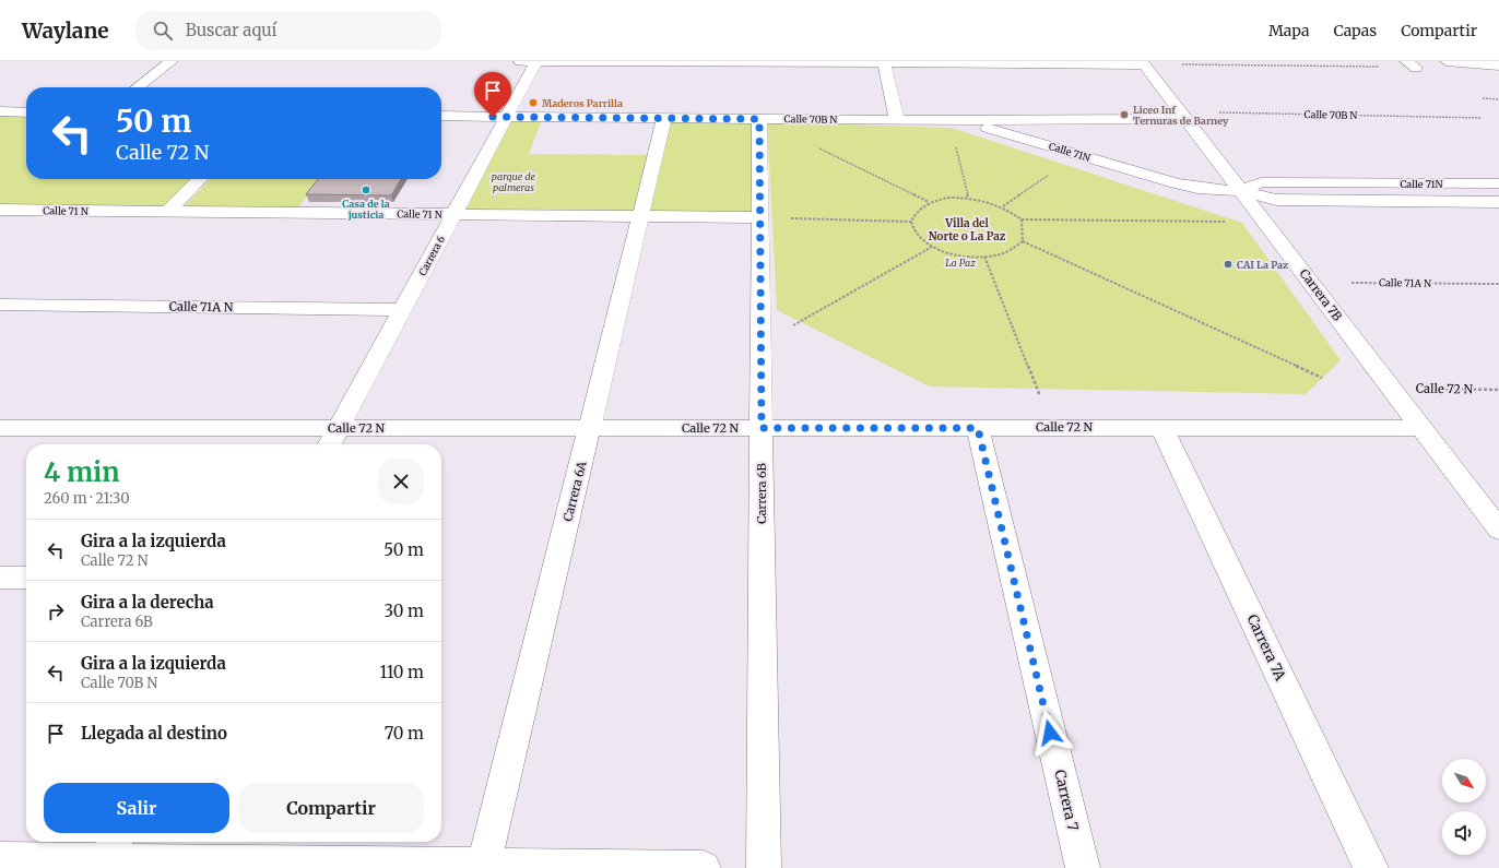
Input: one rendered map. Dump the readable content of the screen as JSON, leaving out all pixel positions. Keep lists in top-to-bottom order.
{
  "streets": {
    "street": [
      "Calle 70B N",
      "Calle 71N",
      "Calle 71 N",
      "Carrera 6",
      "Calle 71A N",
      "Carrera 7B",
      "Calle 72 N",
      "Carrera 6A",
      "Carrera 6B",
      "Carrera 7A",
      "Carrera 7"
    ]
  },
  "crossings": [
    ["Calle 70B N", "Calle 71N"],
    ["Calle 70B N", "Carrera 6"],
    ["Calle 70B N", "Carrera 7B"],
    ["Calle 70B N", "Carrera 6A"],
    ["Calle 70B N", "Carrera 6B"],
    ["Calle 71N", "Carrera 7B"],
    ["Calle 71 N", "Carrera 6"],
    ["Calle 71 N", "Carrera 6A"],
    ["Calle 71 N", "Carrera 6B"],
    ["Carrera 6", "Calle 71A N"],
    ["Carrera 6", "Calle 72 N"],
    ["Calle 71A N", "Carrera 7B"],
    ["Carrera 7B", "Calle 72 N"],
    ["Calle 72 N", "Carrera 6A"],
    ["Calle 72 N", "Carrera 6B"],
    ["Calle 72 N", "Carrera 7A"],
    ["Calle 72 N", "Carrera 7"]
  ],
  "districts": ["Villa del Norte o La Paz"],
  "parks": ["parque de palmeras", "La Paz"],
  "places": [
    "Maderos Parrilla",
    "Liceo Inf Ternuras de Barney",
    "Casa de la justicia",
    "CAI La Paz"
  ],
  "north": "bottom right",
  "page": {
    "header": "Waylane",
    "search": "Buscar aquí",
    "nav": ["Mapa", "Capas", "Compartir"],
    "turn": ["50 m", "Calle 72 N"],
    "heading": ["4 min", "260 m · 21:30"],
    "list": [
      {
        "name": "Gira a la izquierda",
        "note": "Calle 72 N",
        "value": "50 m"
      },
      {
        "name": "Gira a la derecha",
        "note": "Carrera 6B",
        "value": "30 m"
      },
      {
        "name": "Gira a la izquierda",
        "note": "Calle 70B N",
        "value": "110 m"
      },
      {
        "name": "Llegada al destino",
        "value": "70 m"
      }
    ],
    "buttons": ["Salir", "Compartir"]
  }
}
